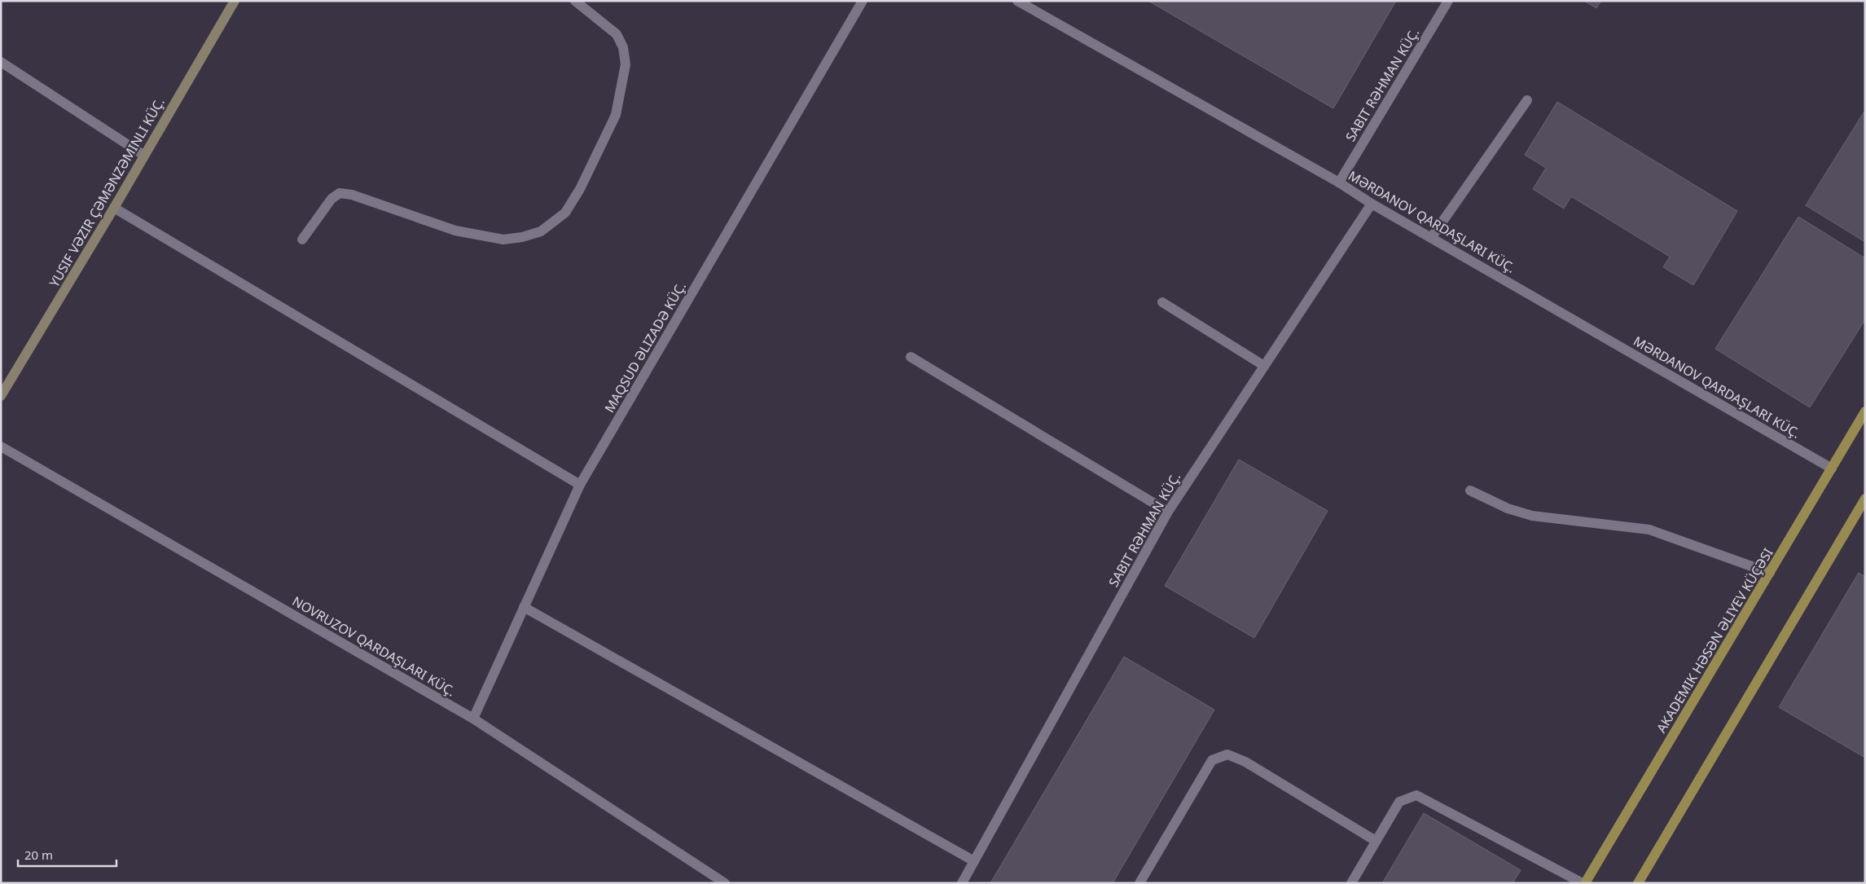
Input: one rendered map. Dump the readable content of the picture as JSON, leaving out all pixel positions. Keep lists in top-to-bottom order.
{
  "streets": {
    "main road": ["YUSIF VƏZIR ÇƏMƏNZƏMINLI KÜÇ.", "AKADEMIK HƏSƏN ƏLIYEV KÜÇƏSI"],
    "street": ["SABIT RƏHMAN KÜÇ.", "MAQSUD ƏLIZADƏ KÜÇ."]
  },
  "scale_bar": "20 m"
}
